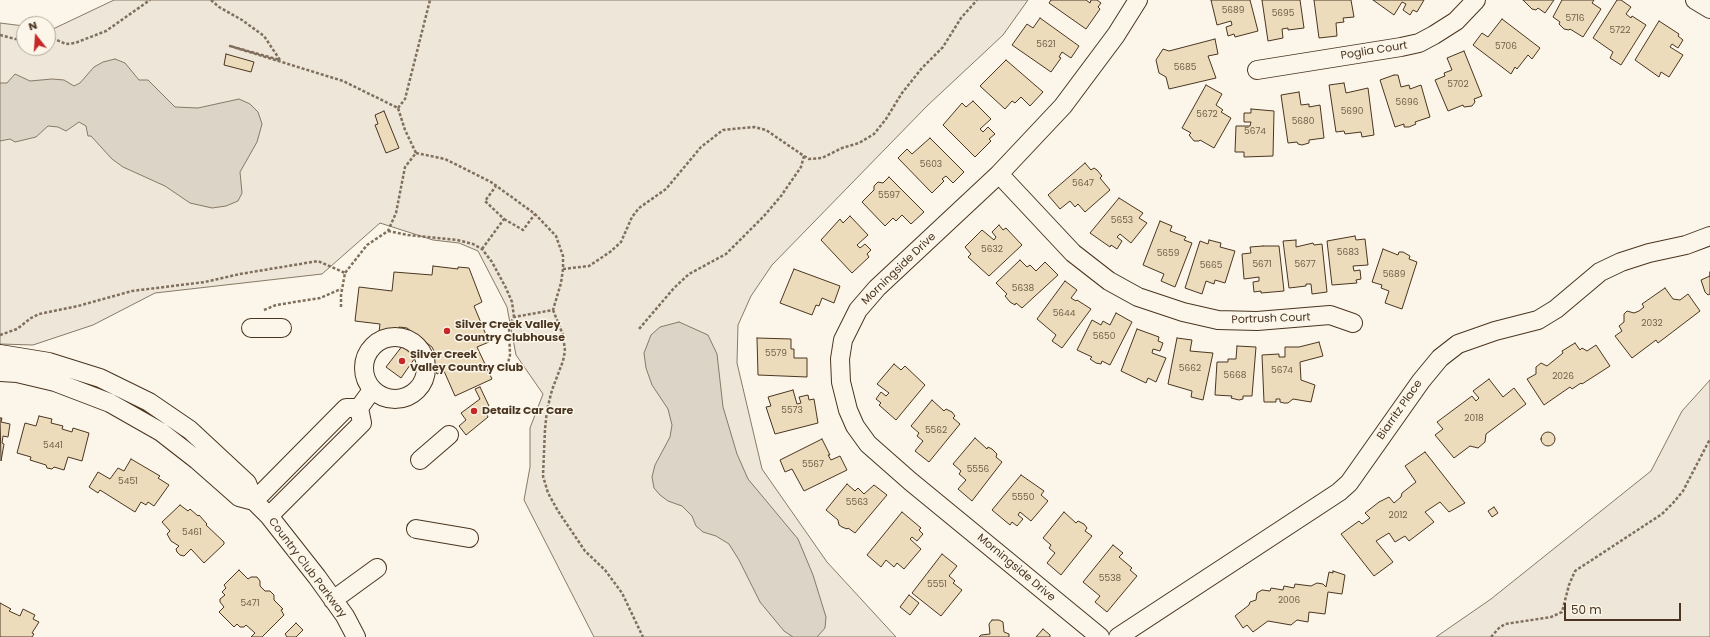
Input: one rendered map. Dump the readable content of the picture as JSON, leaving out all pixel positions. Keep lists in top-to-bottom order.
{
  "streets": {
    "street": [
      "Poglia Court",
      "Morningside Drive",
      "Portrush Court",
      "Biarritz Place",
      "Country Club Parkway"
    ]
  },
  "crossings": [
    ["Morningside Drive", "Portrush Court"]
  ],
  "places": ["Silver Creek Valley Country Clubhouse", "Silver Creek Valley Country Club", "Detailz Car Care"],
  "house_numbers": [
    "5689",
    "5695",
    "5716",
    "5722",
    "5621",
    "5706",
    "5685",
    "5702",
    "5696",
    "5690",
    "5672",
    "5680",
    "5674",
    "5603",
    "5647",
    "5597",
    "5653",
    "5632",
    "5683",
    "5659",
    "5671",
    "5677",
    "5665",
    "5689",
    "5638",
    "5644",
    "2032",
    "5650",
    "5579",
    "5662",
    "5674",
    "5668",
    "2026",
    "5573",
    "2018",
    "5562",
    "5441",
    "5567",
    "5556",
    "5451",
    "5550",
    "5563",
    "2012",
    "5461",
    "5538",
    "5551",
    "2006",
    "5471"
  ],
  "scale_bar": "50 m",
  "north": "top"
}
